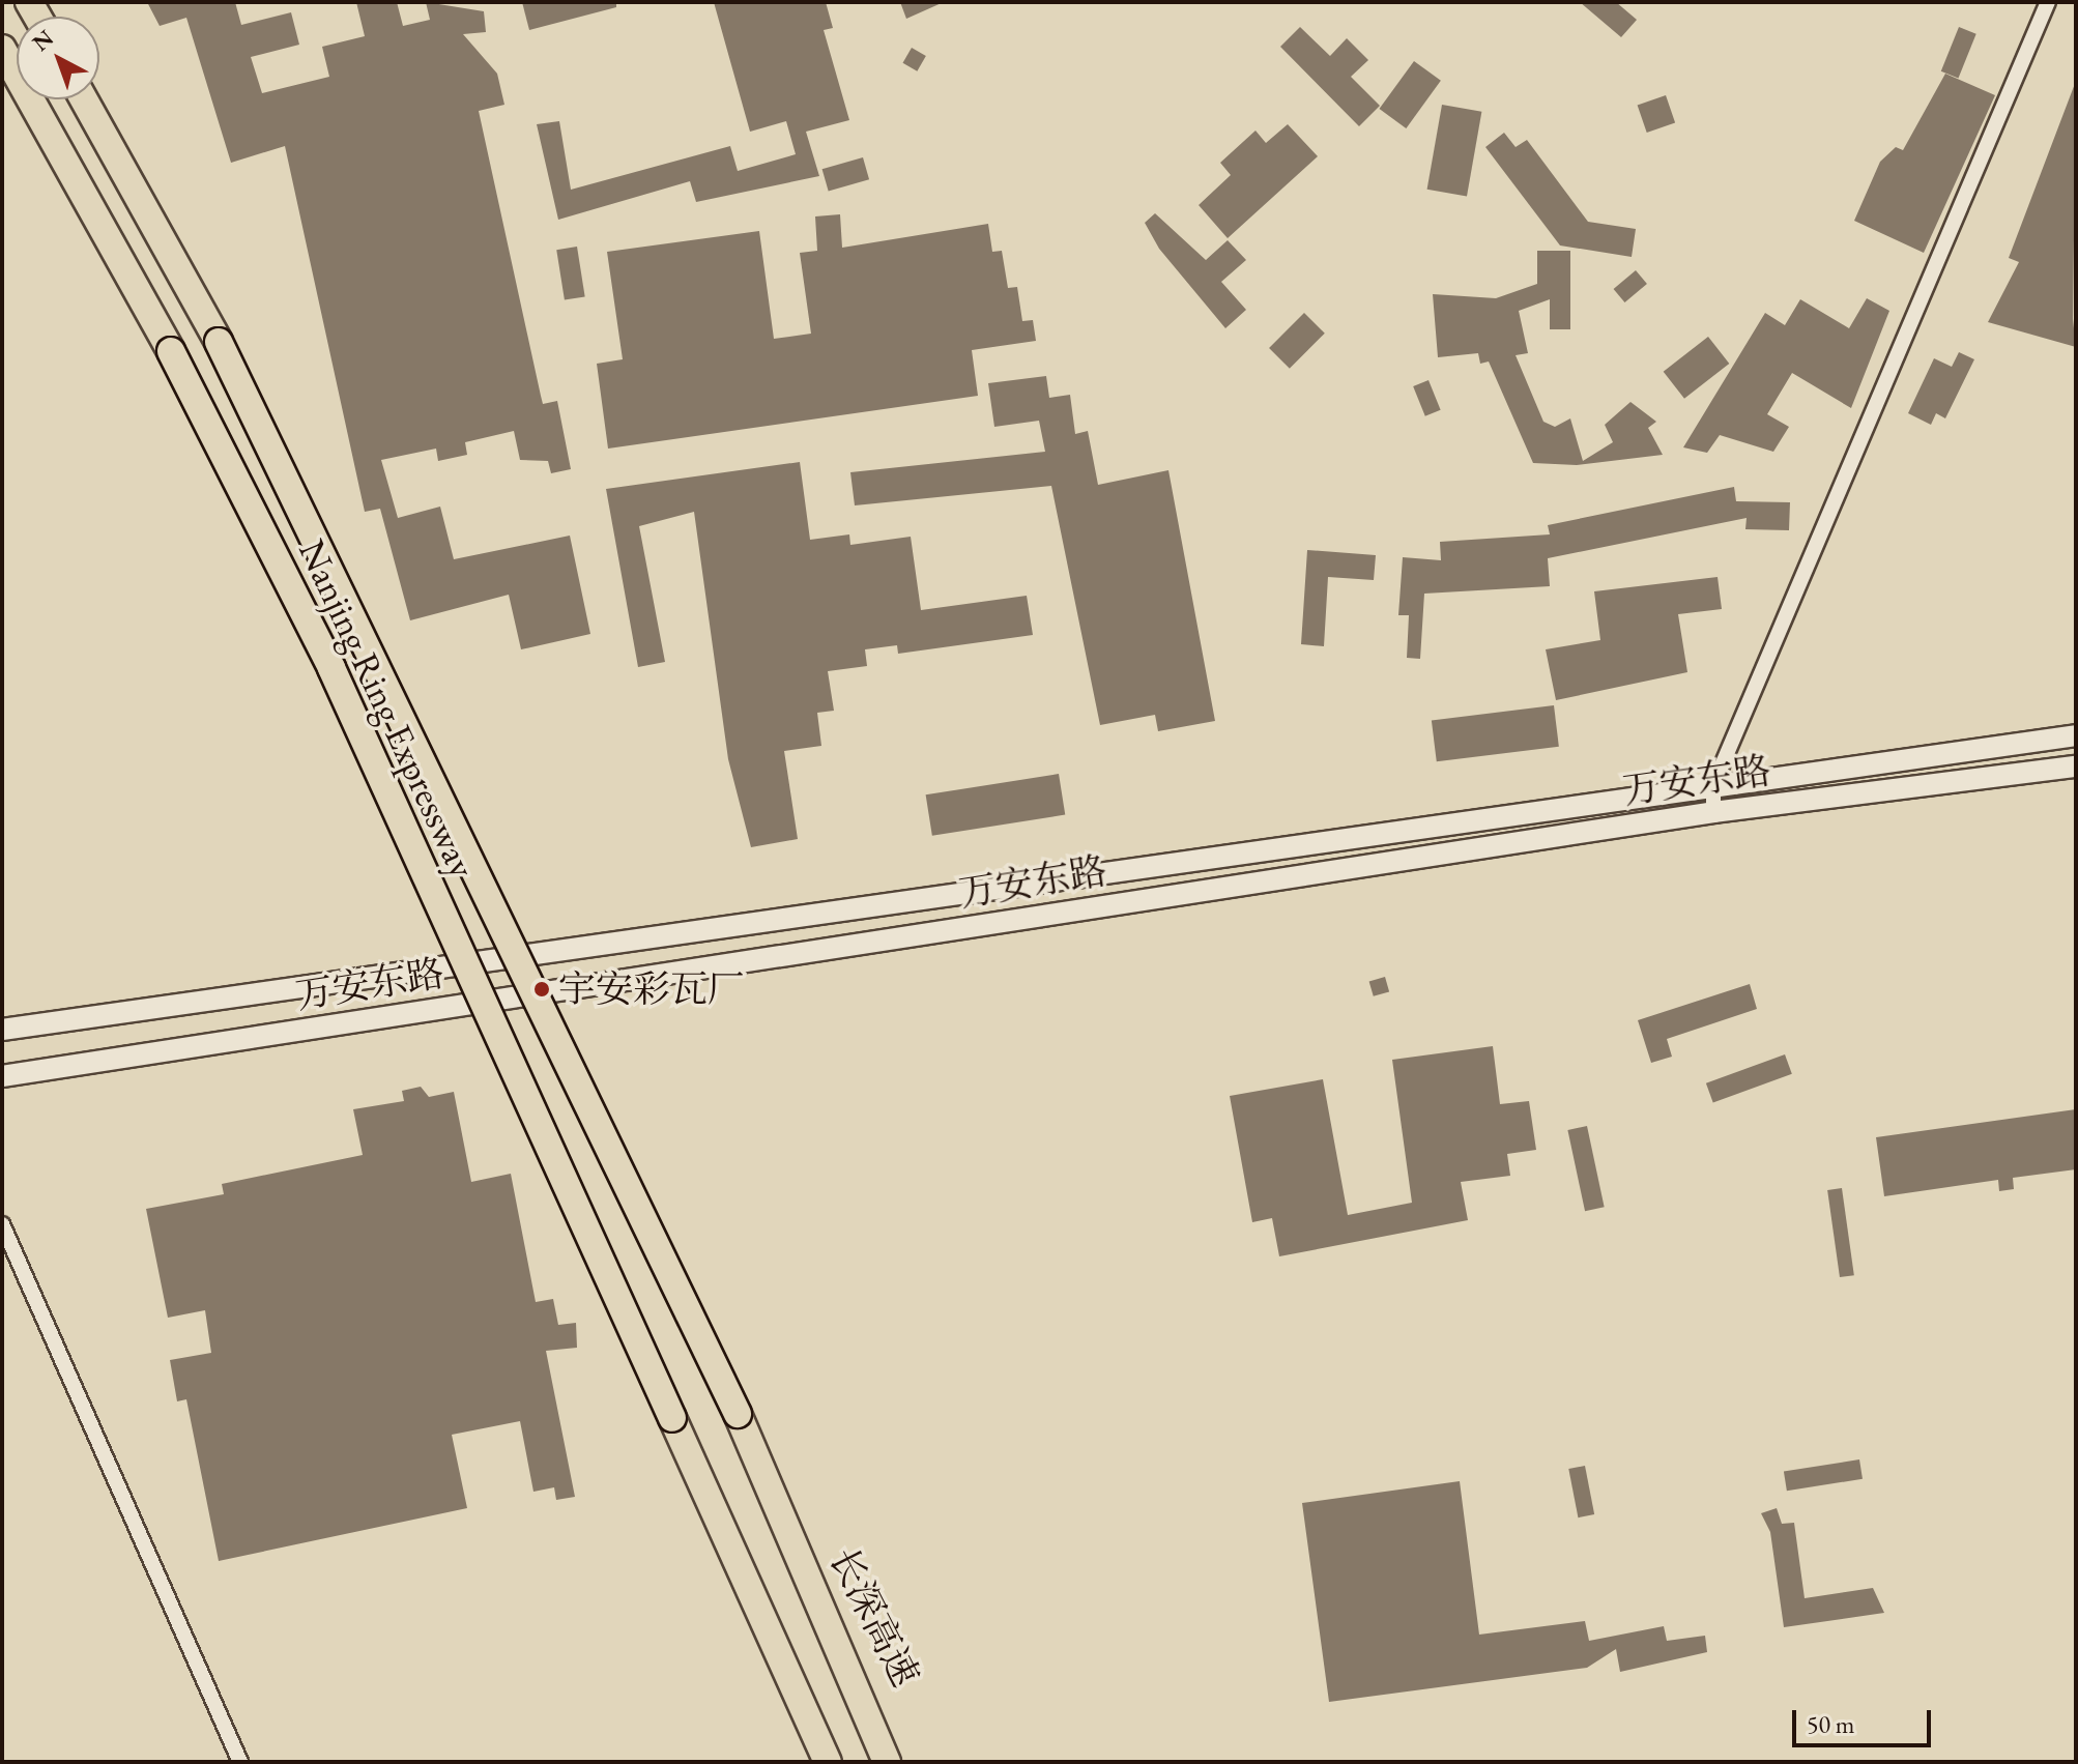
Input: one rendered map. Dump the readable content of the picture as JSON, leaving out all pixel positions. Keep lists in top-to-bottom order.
{
  "streets": {
    "highway": ["Nanjing Ring Expressway", "长深高速"],
    "main road": ["万安东路"]
  },
  "crossings": [
    ["Nanjing Ring Expressway", "长深高速"]
  ],
  "places": ["宇安彩瓦厂"],
  "scale_bar": "50 m",
  "north": "top left"
}
